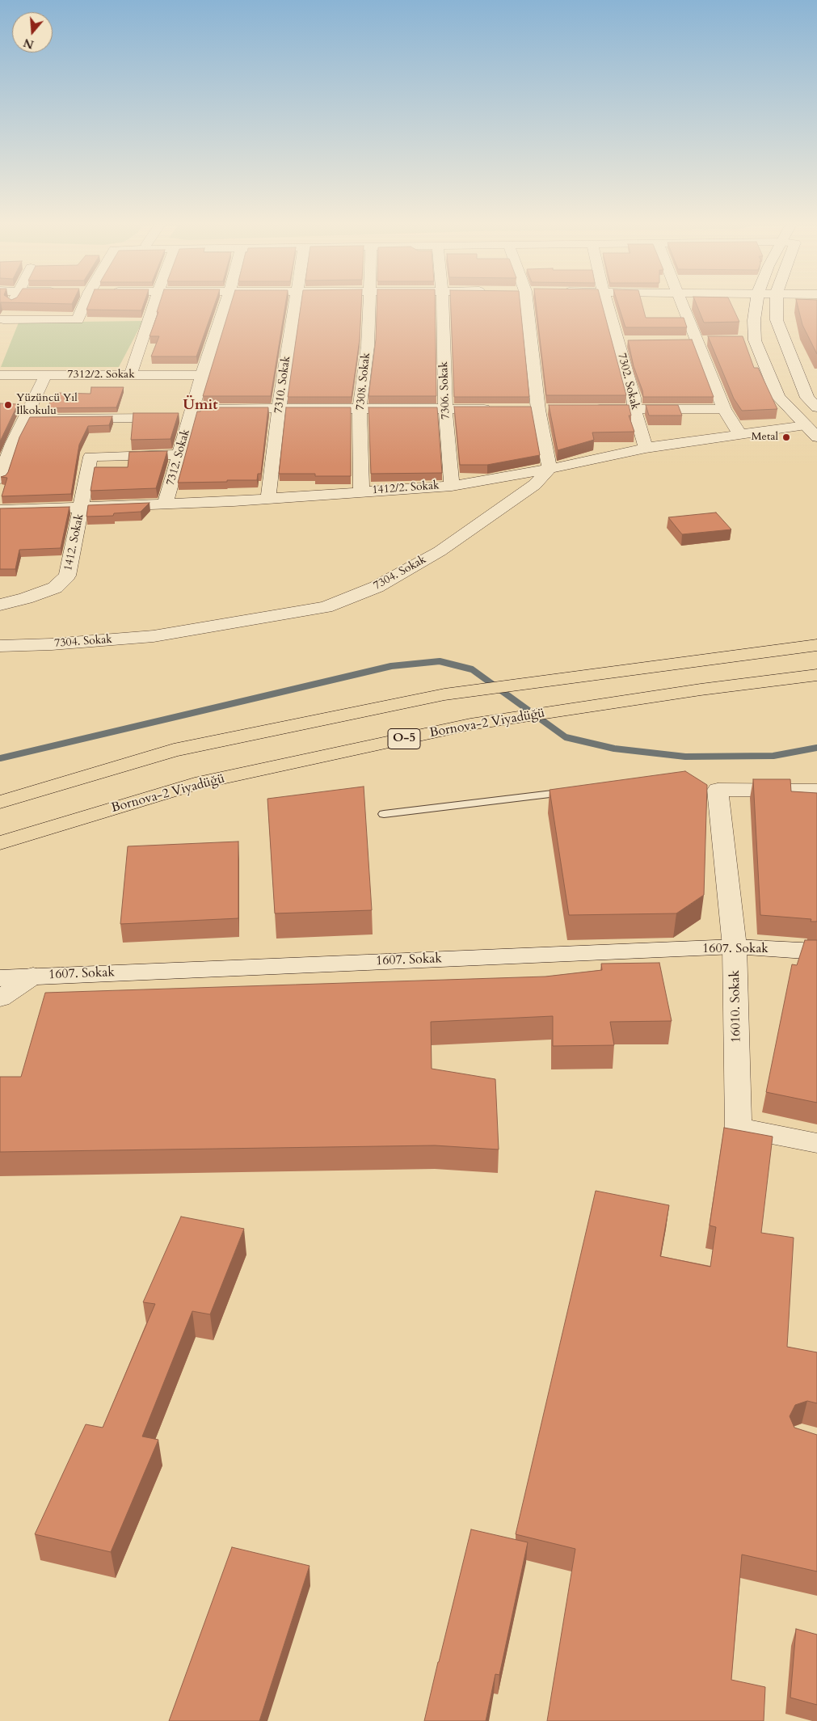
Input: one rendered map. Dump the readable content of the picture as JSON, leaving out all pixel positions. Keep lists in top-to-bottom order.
{
  "streets": {
    "highway": ["Bornova-2 Viyadüğü", "O-5"],
    "street": [
      "7312/2. Sokak",
      "7308. Sokak",
      "7302. Sokak",
      "7310. Sokak",
      "7306. Sokak",
      "7312. Sokak",
      "1412/2. Sokak",
      "1412. Sokak",
      "7304. Sokak",
      "1607. Sokak",
      "16010. Sokak"
    ]
  },
  "crossings": [
    ["7312/2. Sokak", "7312. Sokak"],
    ["7308. Sokak", "1412/2. Sokak"],
    ["7302. Sokak", "1412/2. Sokak"],
    ["7310. Sokak", "1412/2. Sokak"],
    ["7306. Sokak", "1412/2. Sokak"],
    ["7312. Sokak", "1412/2. Sokak"],
    ["7312. Sokak", "1412. Sokak"],
    ["1412/2. Sokak", "1412. Sokak"],
    ["1412/2. Sokak", "7304. Sokak"],
    ["1607. Sokak", "16010. Sokak"]
  ],
  "districts": ["Ümit"],
  "places": ["Yüzüncü Yıl İlkokulu", "Metal"],
  "north": "bottom"
}
